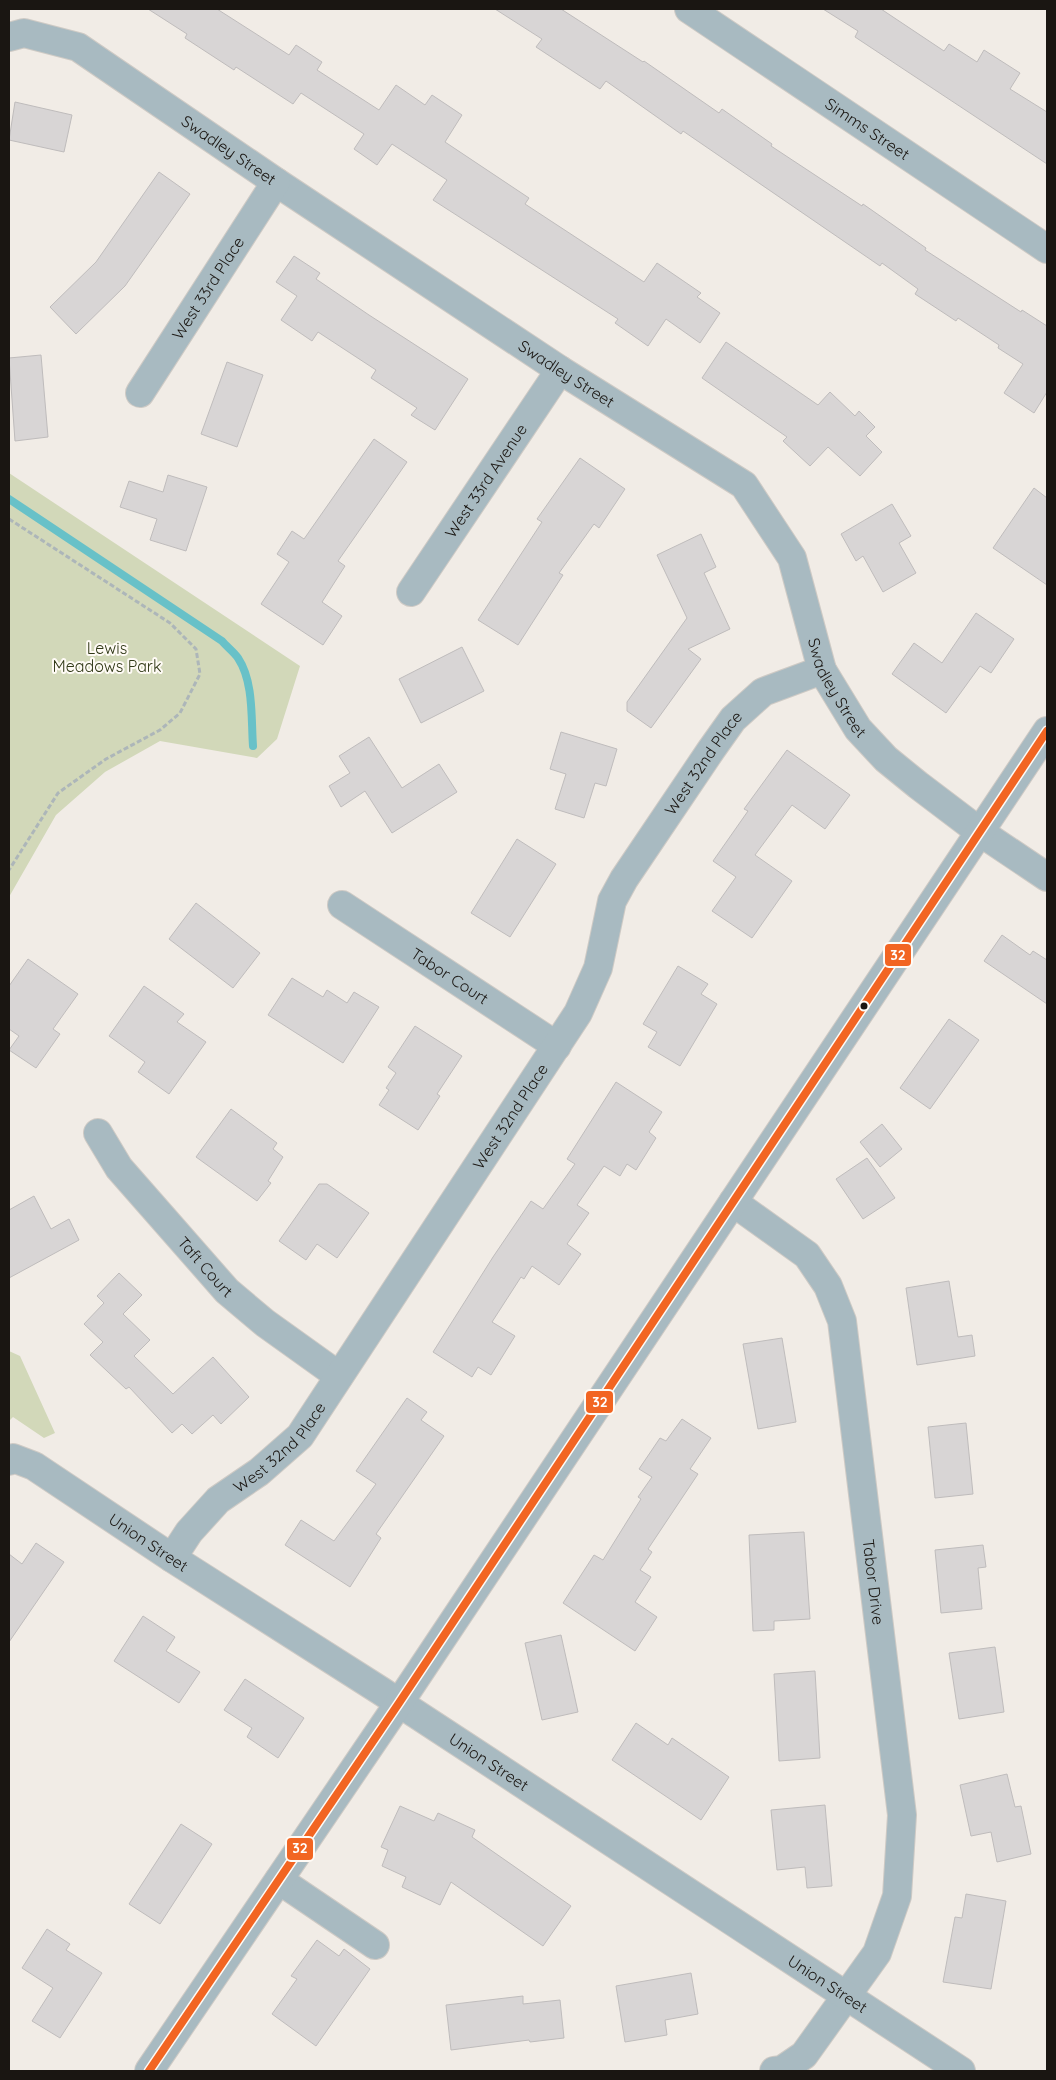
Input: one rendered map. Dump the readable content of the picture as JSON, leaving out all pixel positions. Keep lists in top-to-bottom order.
{
  "streets": {
    "street": [
      "Simms Street",
      "Swadley Street",
      "West 33rd Place",
      "West 33rd Avenue",
      "West 32nd Place",
      "Tabor Court",
      "Taft Court",
      "Union Street",
      "Tabor Drive"
    ]
  },
  "crossings": [
    ["Swadley Street", "West 33rd Place"],
    ["Swadley Street", "West 33rd Avenue"],
    ["Swadley Street", "West 32nd Place"],
    ["West 32nd Place", "Tabor Court"],
    ["West 32nd Place", "Taft Court"],
    ["West 32nd Place", "Union Street"],
    ["Union Street", "Tabor Drive"]
  ],
  "parks": ["Lewis Meadows Park"],
  "lines": ["transit line 32"]
}
